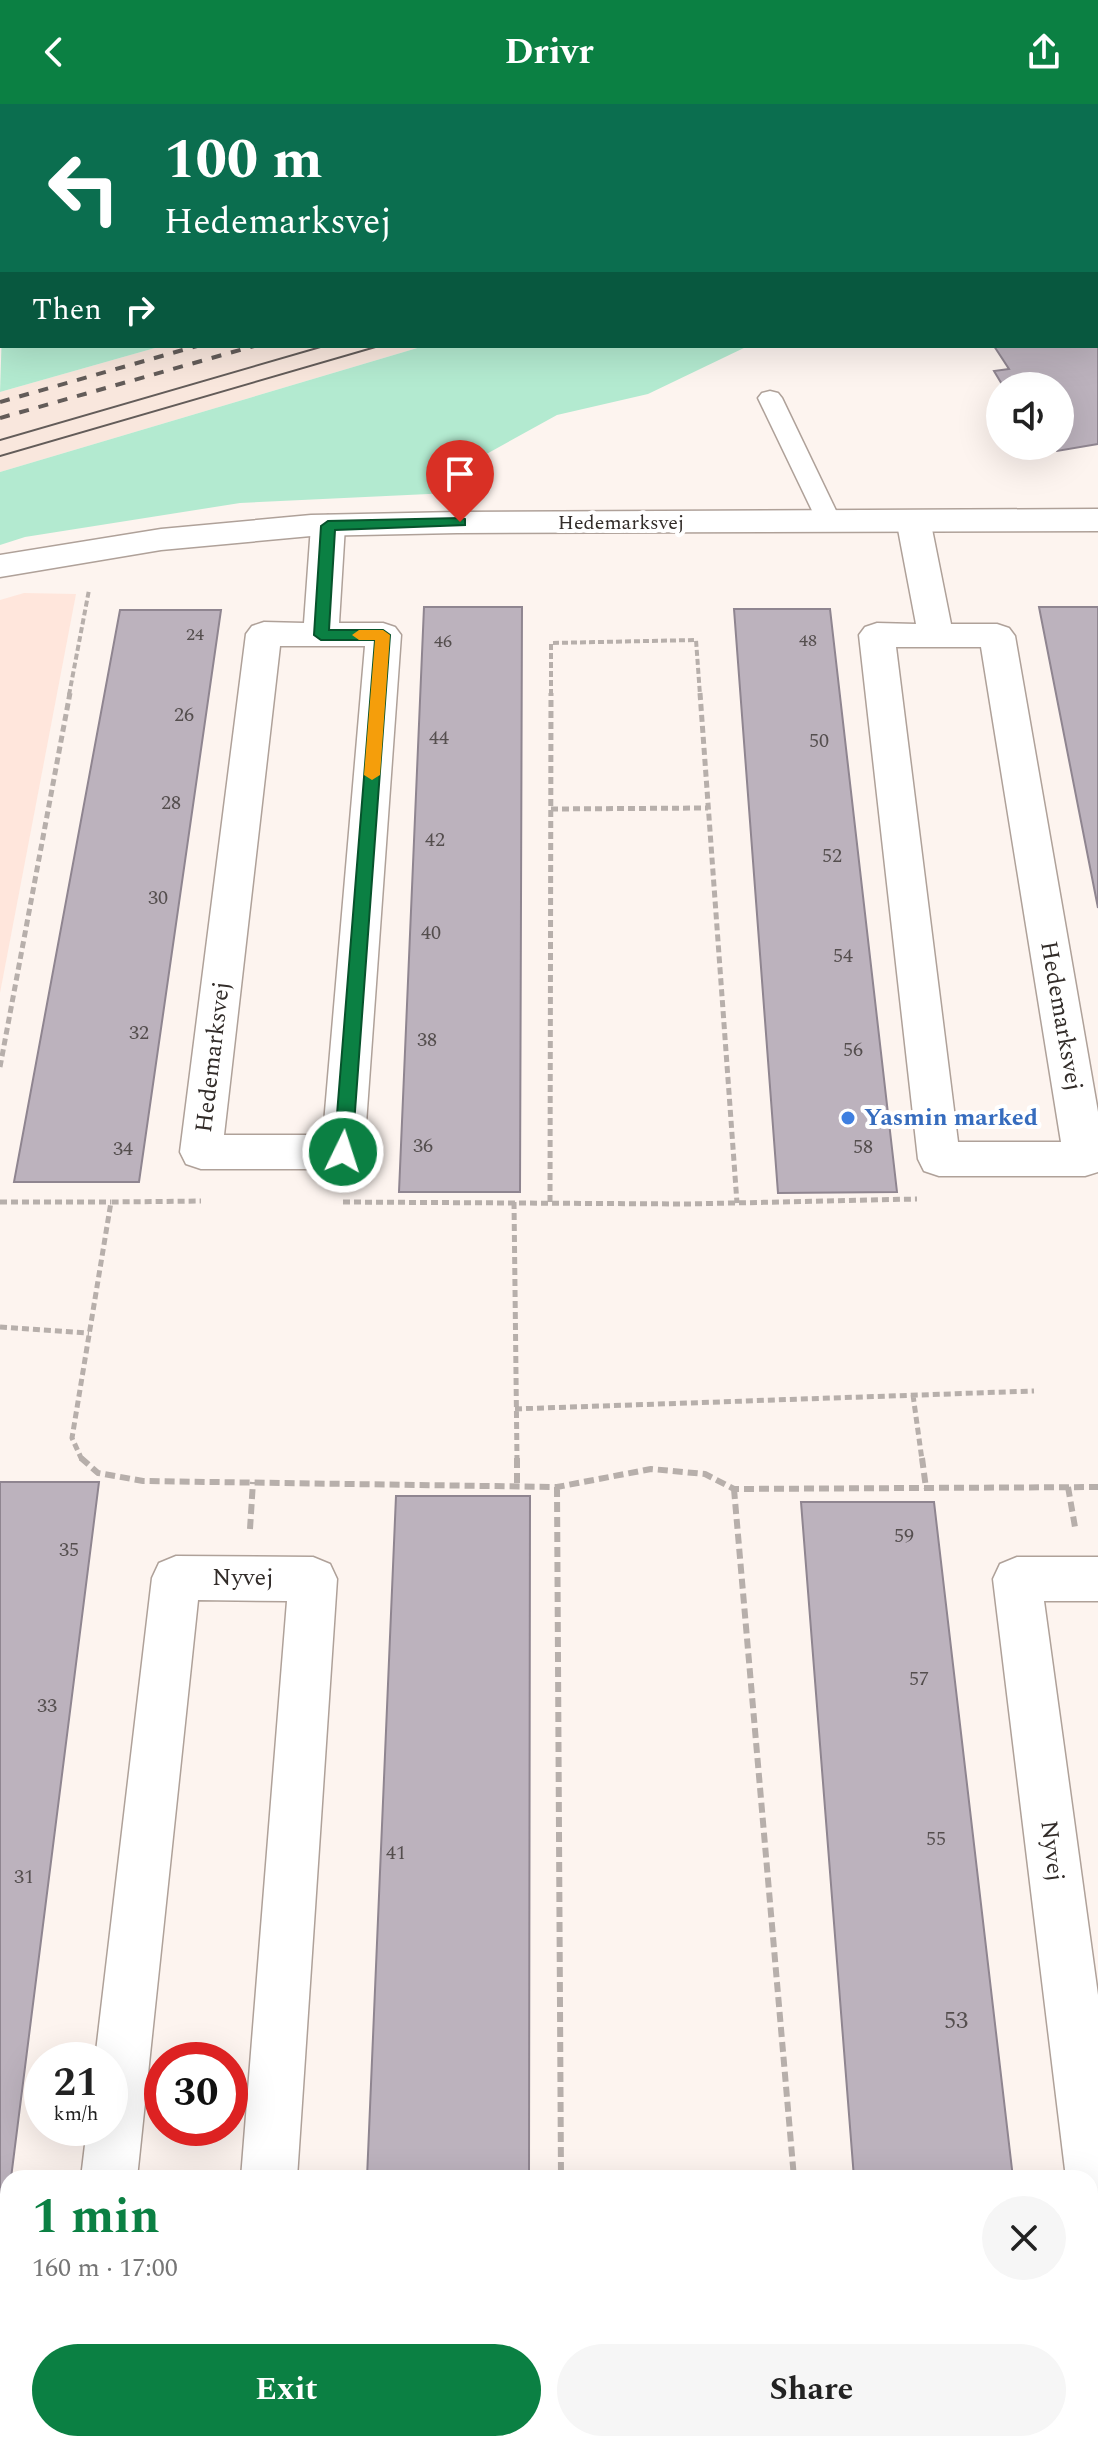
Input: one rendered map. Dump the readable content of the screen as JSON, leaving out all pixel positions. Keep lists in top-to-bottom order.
{
  "streets": {
    "street": ["Hedemarksvej", "Nyvej"]
  },
  "places": ["Yasmin marked"],
  "house_numbers": [
    "24",
    "48",
    "46",
    "26",
    "44",
    "50",
    "28",
    "42",
    "52",
    "30",
    "40",
    "54",
    "32",
    "38",
    "56",
    "36",
    "58",
    "34",
    "59",
    "35",
    "57",
    "33",
    "55",
    "41",
    "31",
    "53"
  ],
  "page": {
    "header": "Drivr",
    "turn": ["100 m", "Hedemarksvej"],
    "then": "Then",
    "speed": "21 km/h",
    "limit": "30",
    "heading": ["1 min", "160 m · 17:00"],
    "buttons": ["Exit", "Share"]
  }
}
